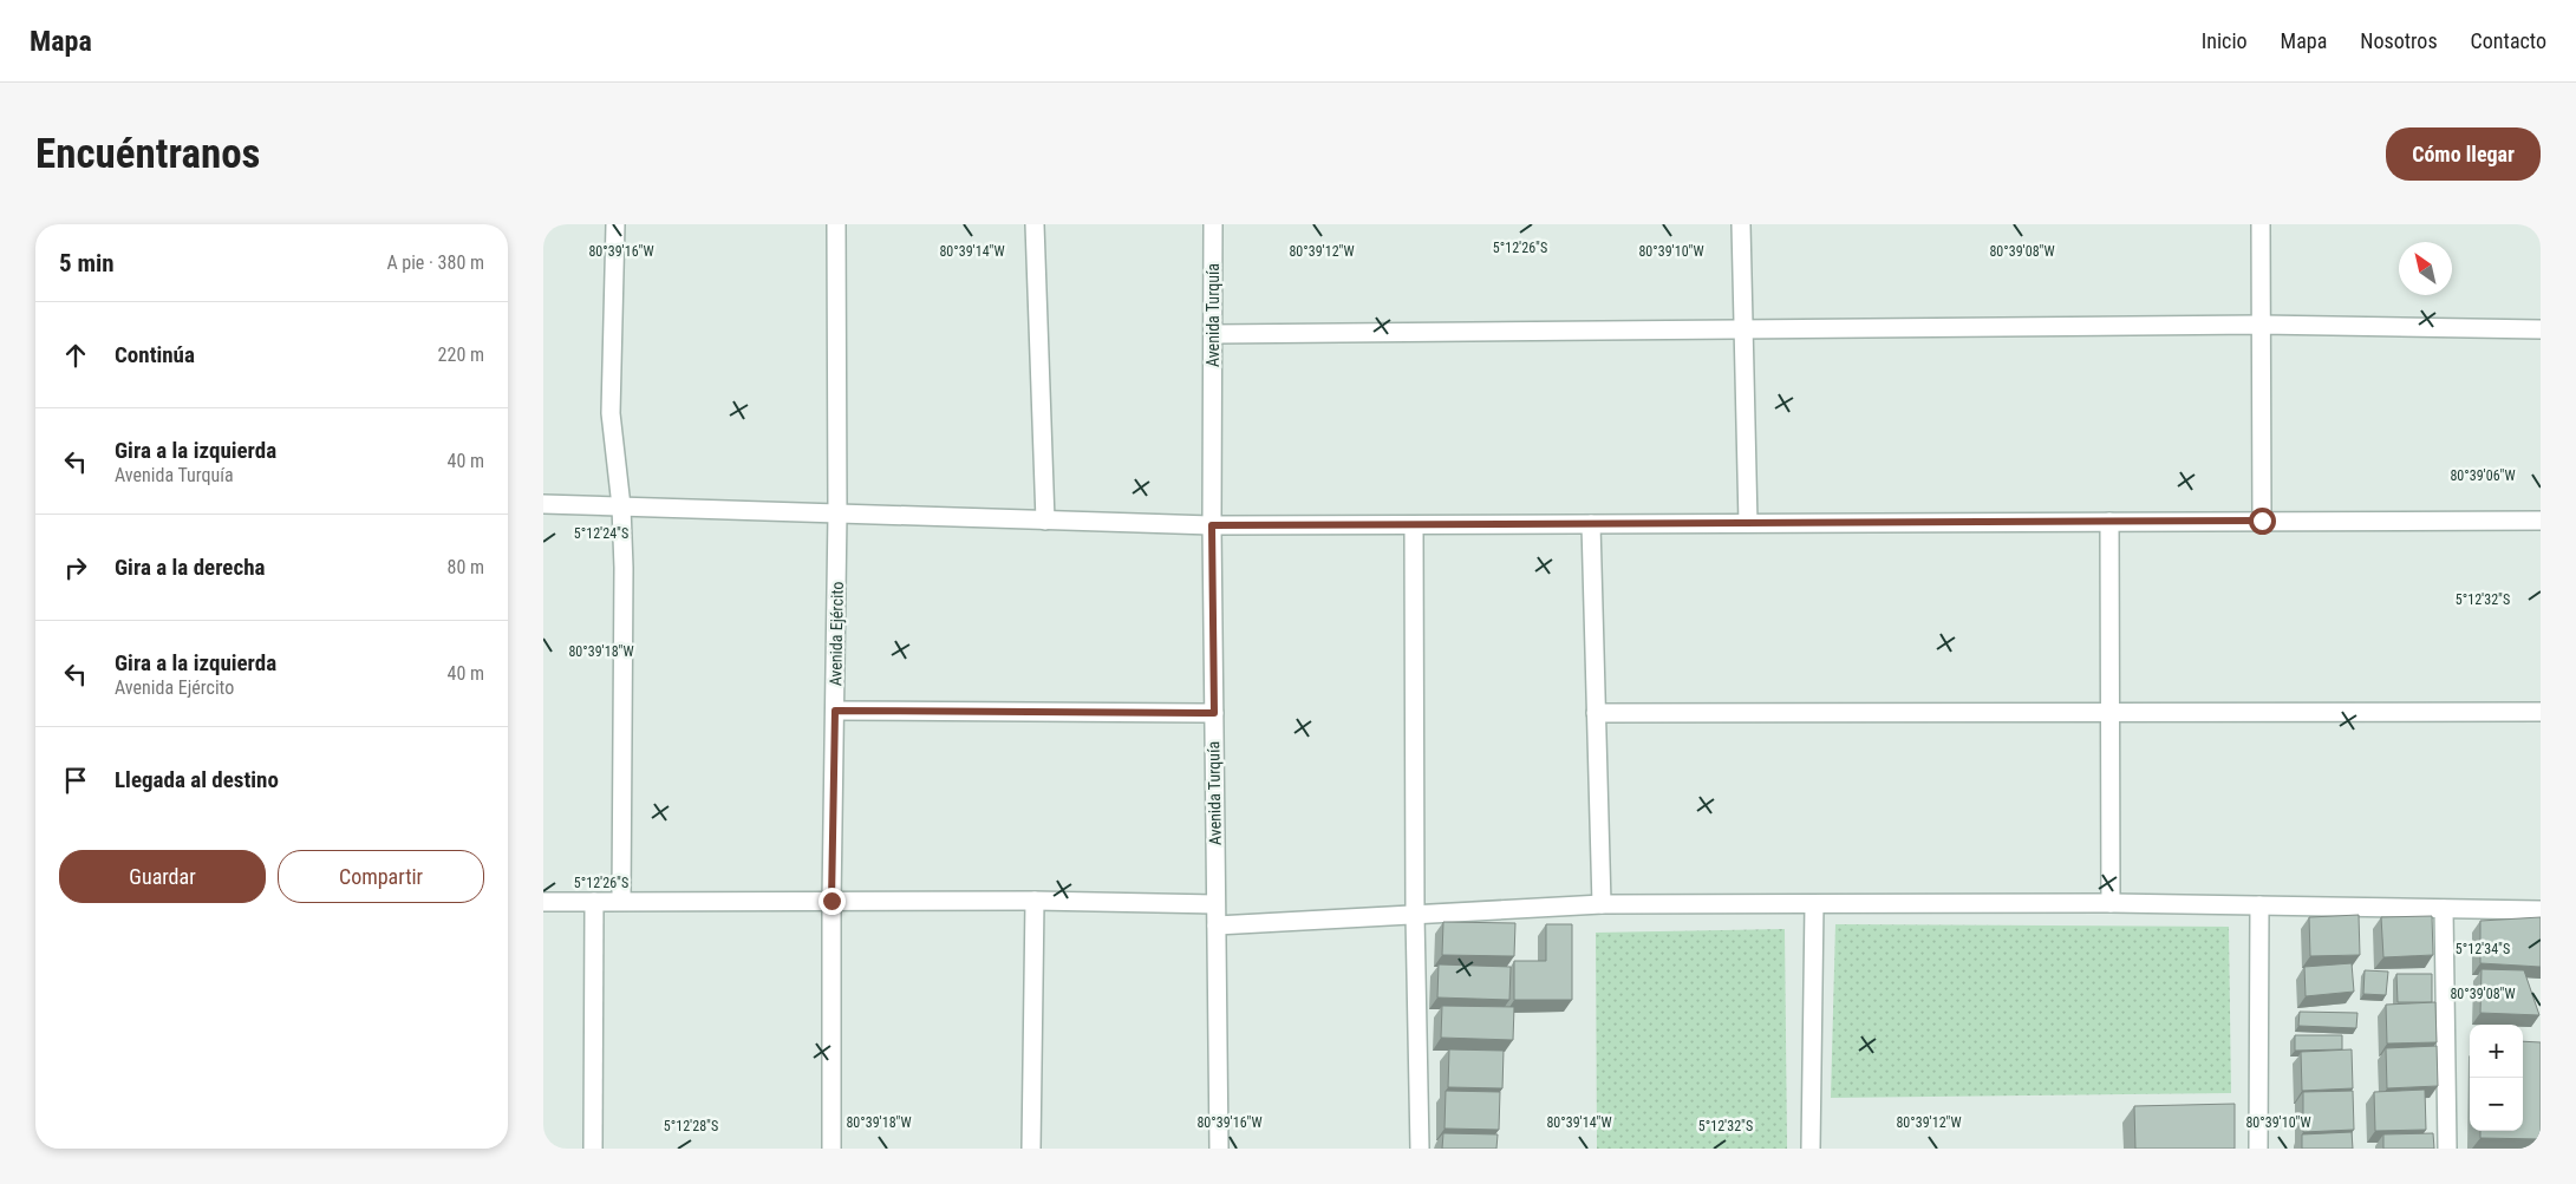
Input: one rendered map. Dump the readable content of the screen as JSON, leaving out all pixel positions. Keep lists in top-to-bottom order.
{
  "streets": {
    "street": ["Avenida Turquía", "Avenida Ejército"]
  },
  "north": "top left",
  "page": {
    "header": "Mapa",
    "nav": [
      "Inicio",
      "Mapa",
      "Nosotros",
      "Contacto"
    ],
    "buttons": [
      "Cómo llegar",
      ["Guardar", "Compartir"]
    ],
    "title": "Encuéntranos",
    "heading": ["5 min", "A pie · 380 m"],
    "list": [
      ["Continúa", "220 m"],
      ["Gira a la izquierda", "Avenida Turquía", "40 m"],
      ["Gira a la derecha", "80 m"],
      ["Gira a la izquierda", "Avenida Ejército", "40 m"],
      "Llegada al destino"
    ],
    "map_buttons": ["+", "−"]
  },
  "coordinates": [
    "5°12'26\"S",
    "80°39'16\"W",
    "80°39'14\"W",
    "80°39'12\"W",
    "80°39'10\"W",
    "80°39'08\"W",
    "80°39'06\"W",
    "5°12'24\"S",
    "5°12'32\"S",
    "80°39'18\"W",
    "5°12'34\"S",
    "5°12'28\"S"
  ]
}
